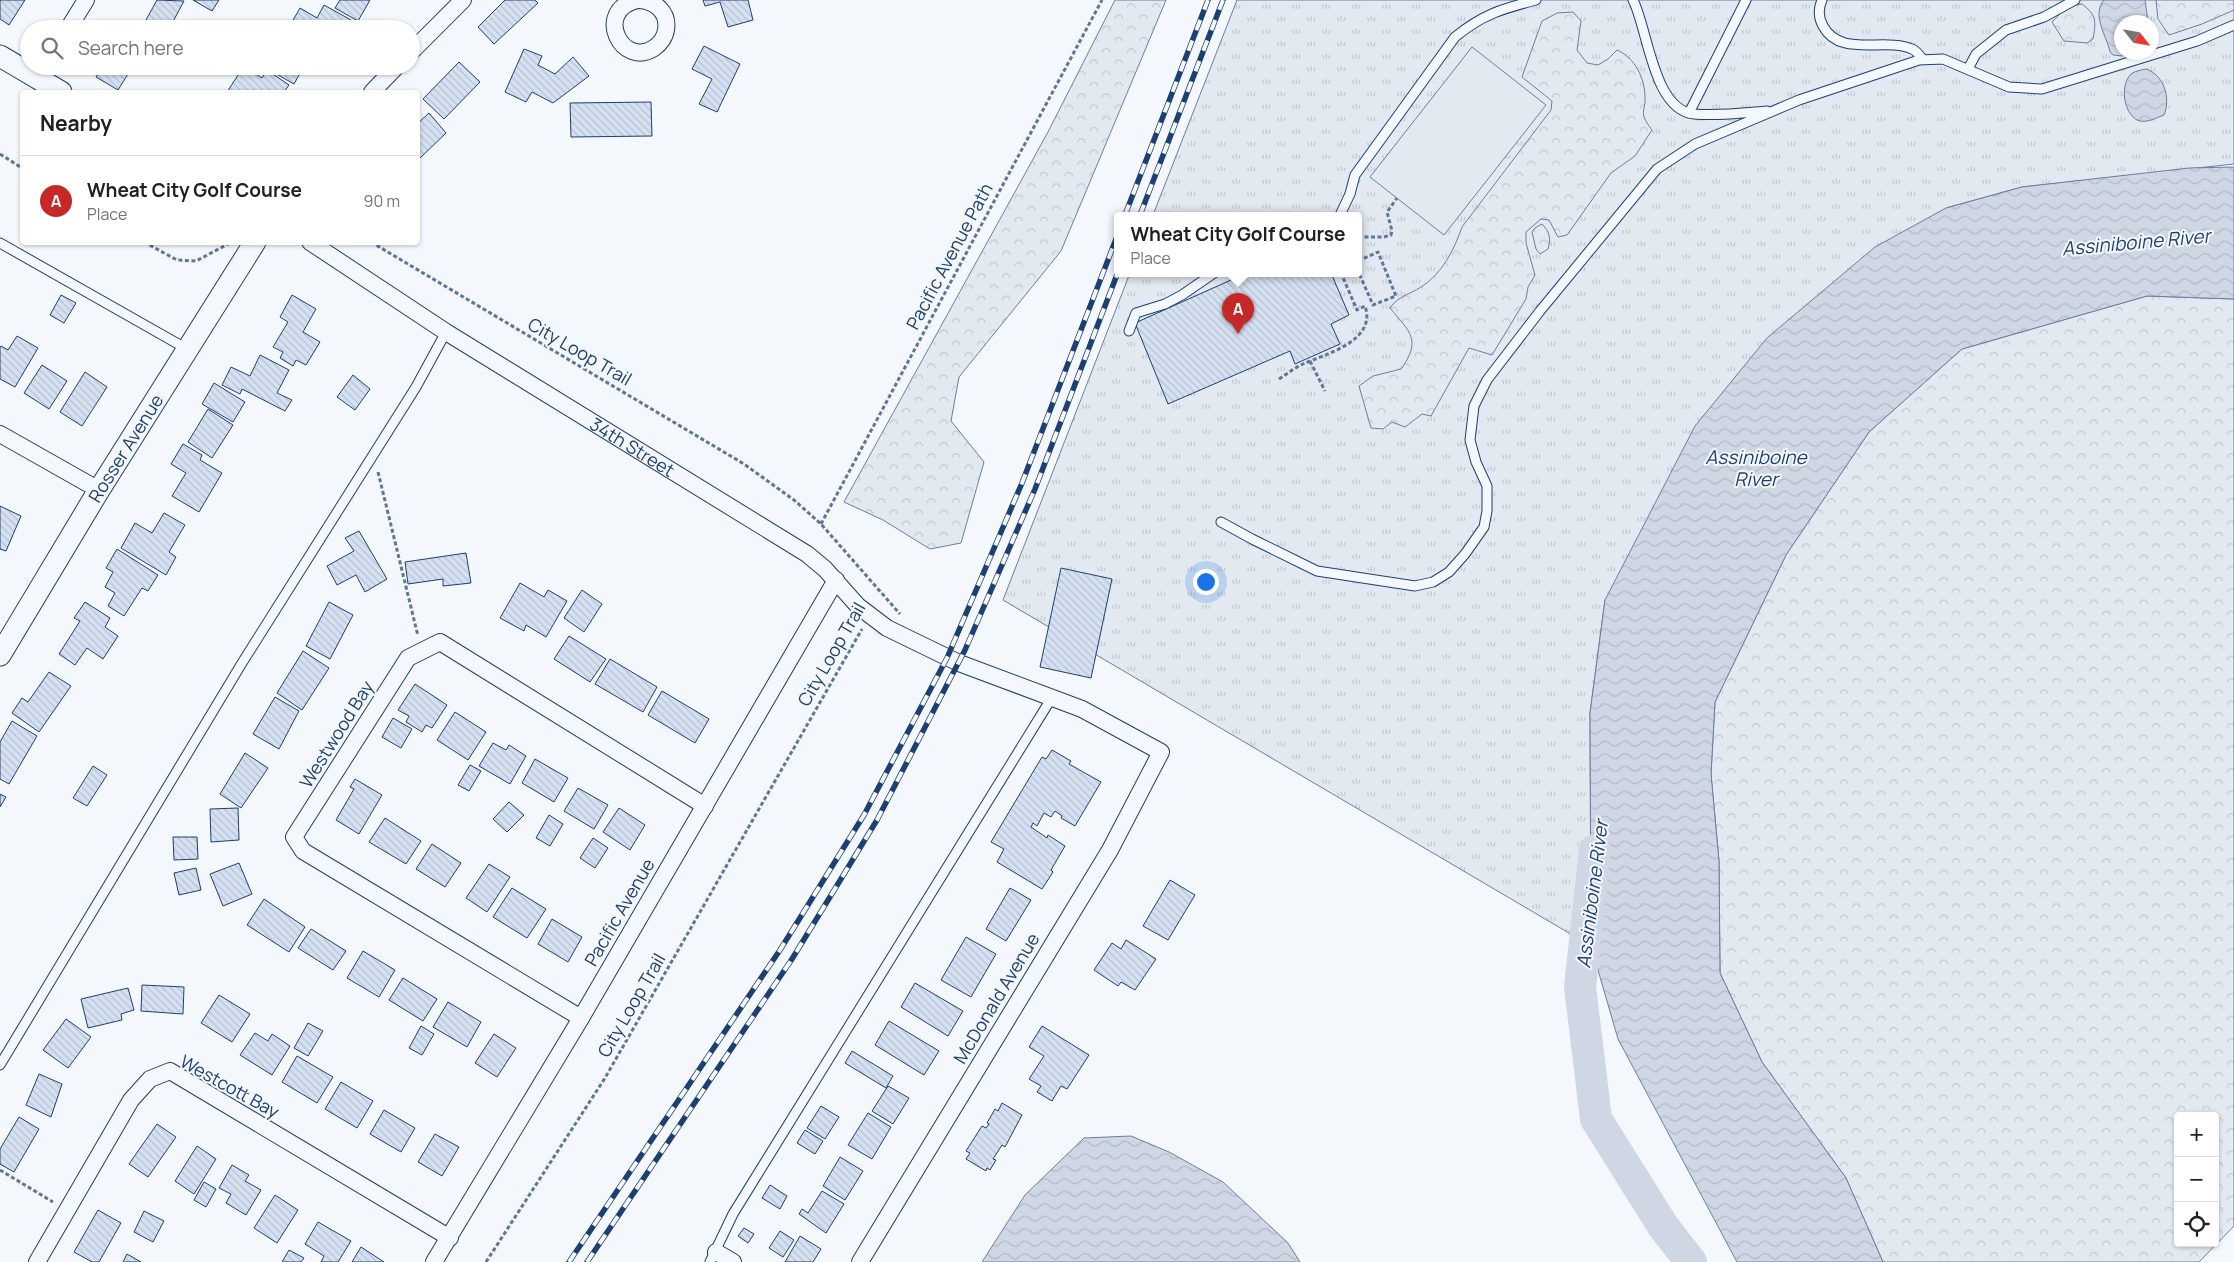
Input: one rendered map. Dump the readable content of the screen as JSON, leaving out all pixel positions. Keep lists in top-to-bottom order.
{
  "streets": {
    "street": [
      "34th Street",
      "Rosser Avenue",
      "Westwood Bay",
      "Pacific Avenue",
      "McDonald Avenue",
      "Westcott Bay"
    ],
    "path": ["Pacific Avenue Path", "City Loop Trail"]
  },
  "crossings": [
    ["Pacific Avenue Path", "City Loop Trail"],
    ["City Loop Trail", "34th Street"],
    ["34th Street", "Pacific Avenue"],
    ["34th Street", "McDonald Avenue"],
    ["Westwood Bay", "Pacific Avenue"],
    ["Pacific Avenue", "Westcott Bay"]
  ],
  "water": ["Assiniboine River"],
  "north": "bottom right",
  "page": {
    "search": "Search here",
    "heading": "Nearby",
    "list": [
      {
        "mark": "A",
        "name": "Wheat City Golf Course",
        "note": "Place",
        "value": "90 m"
      }
    ],
    "popup": ["Wheat City Golf Course", "Place"],
    "pins": "A",
    "map_buttons": ["+", "−"]
  }
}
